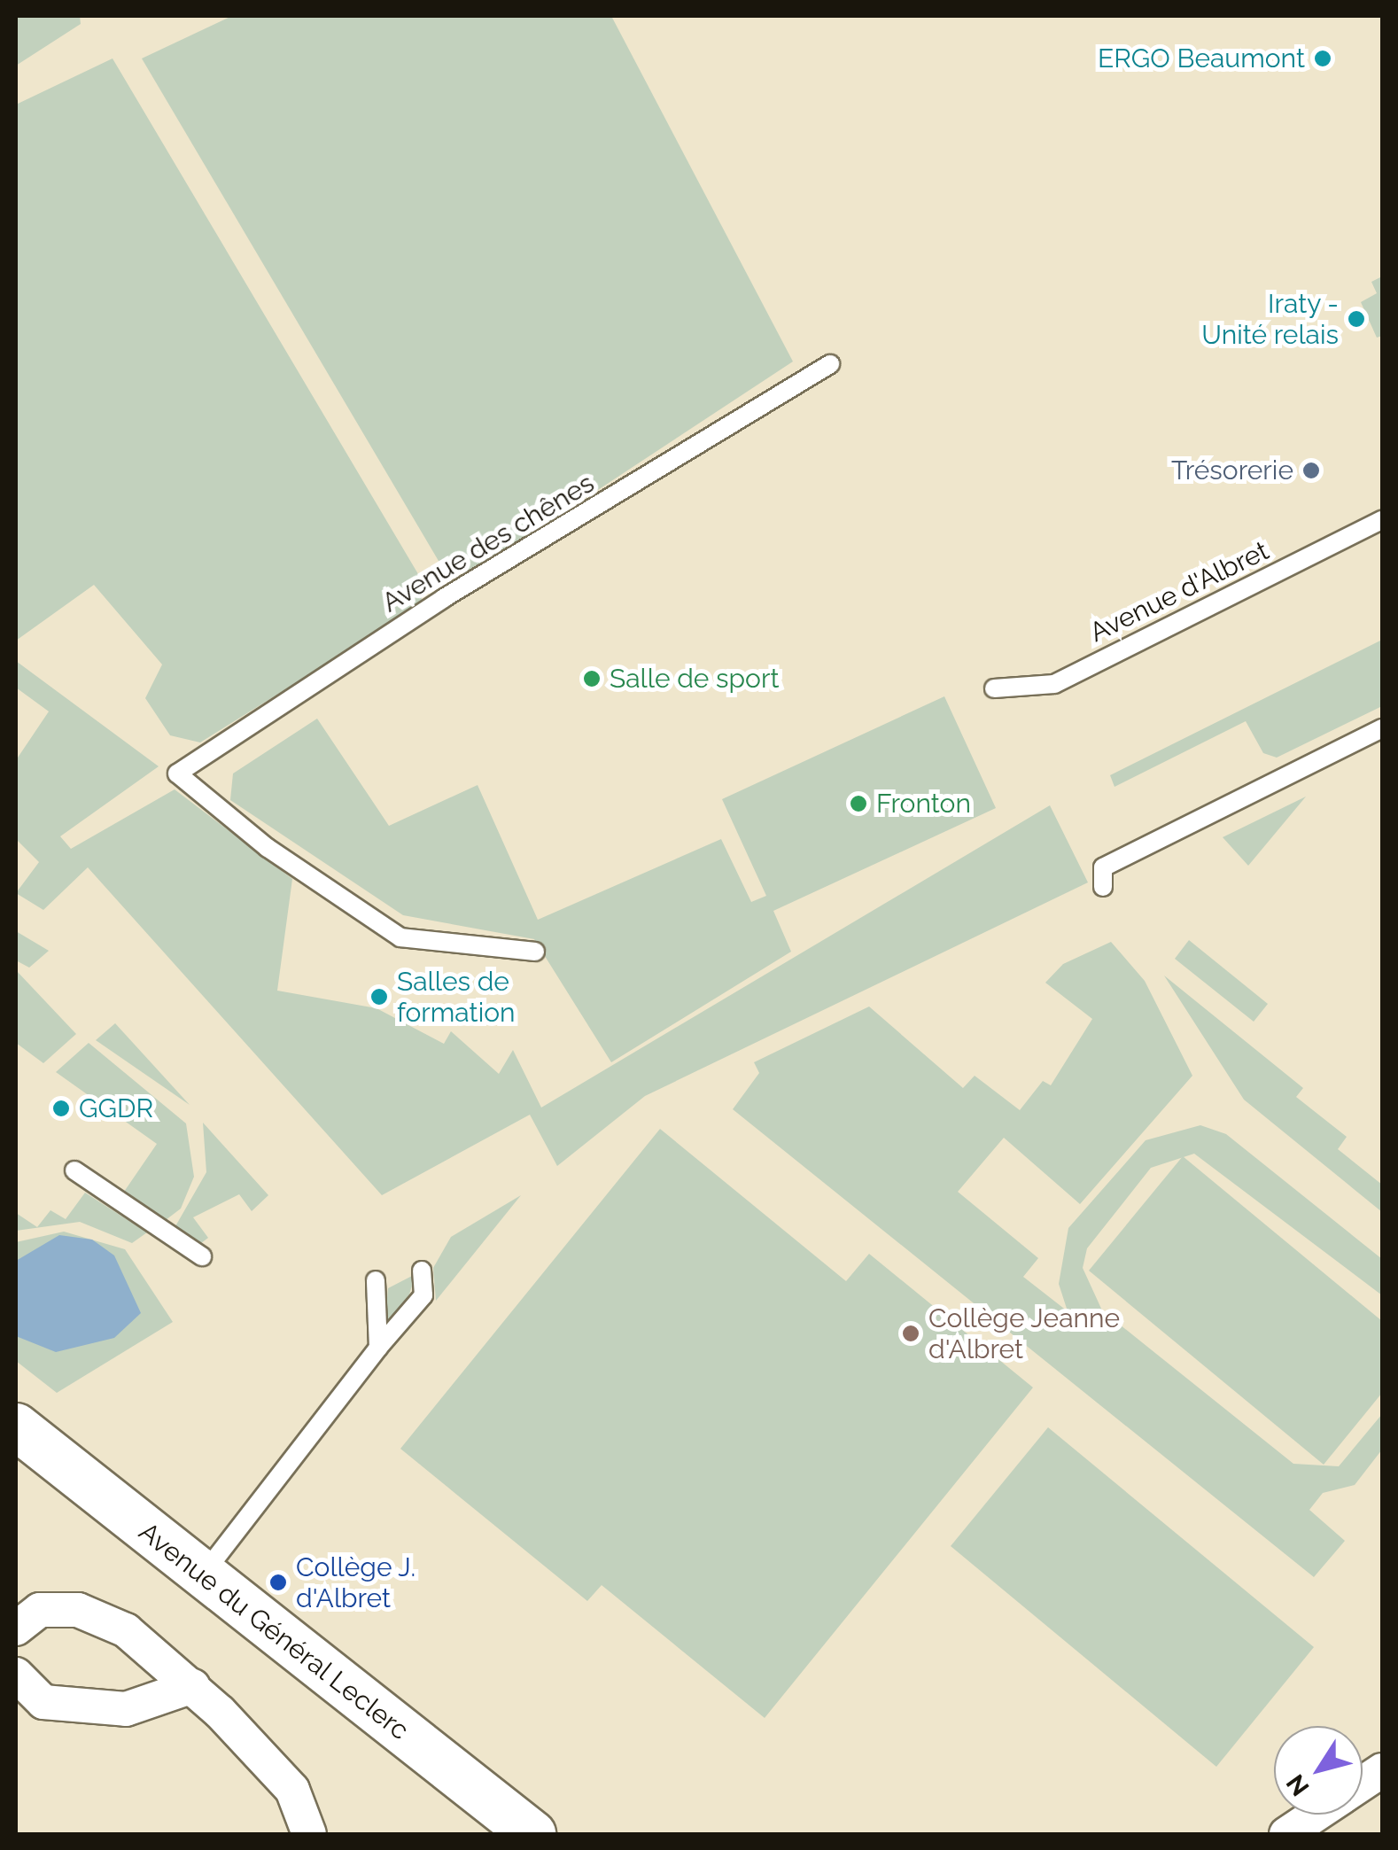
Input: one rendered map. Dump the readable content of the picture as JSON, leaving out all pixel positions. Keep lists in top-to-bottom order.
{
  "streets": {
    "main road": ["Avenue du Général Leclerc"],
    "lane": ["Avenue des chênes", "Avenue d'Albret"]
  },
  "places": [
    "ERGO Beaumont",
    "Iraty - Unité relais",
    "Trésorerie",
    "Salle de sport",
    "Fronton",
    "Salles de formation",
    "GGDR",
    "Collège Jeanne d'Albret",
    "Collège J. d'Albret"
  ],
  "north": "bottom left"
}
